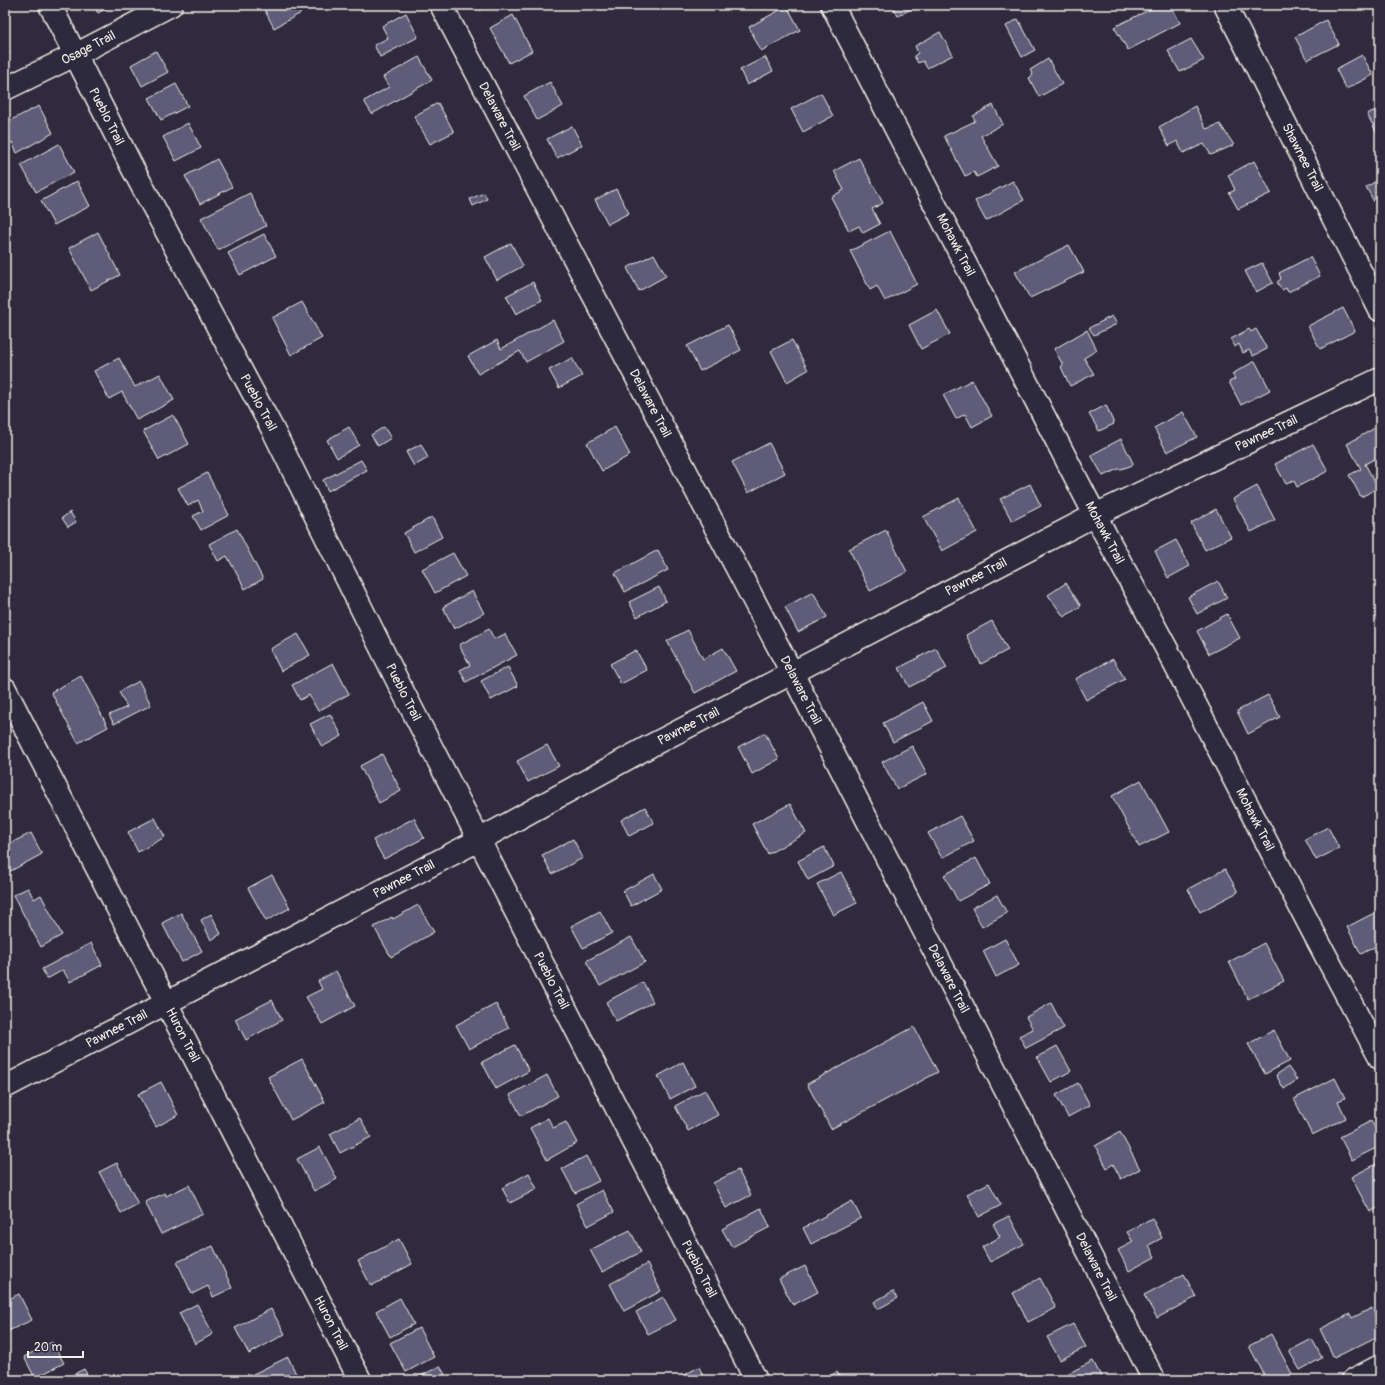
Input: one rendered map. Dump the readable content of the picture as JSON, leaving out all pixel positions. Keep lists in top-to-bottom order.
{
  "streets": {
    "street": [
      "Osage Trail",
      "Pueblo Trail",
      "Delaware Trail",
      "Shawnee Trail",
      "Mohawk Trail",
      "Pawnee Trail",
      "Huron Trail"
    ]
  },
  "crossings": [
    ["Osage Trail", "Pueblo Trail"],
    ["Pueblo Trail", "Pawnee Trail"],
    ["Delaware Trail", "Pawnee Trail"],
    ["Mohawk Trail", "Pawnee Trail"],
    ["Pawnee Trail", "Huron Trail"]
  ],
  "scale_bar": "20 m"
}
